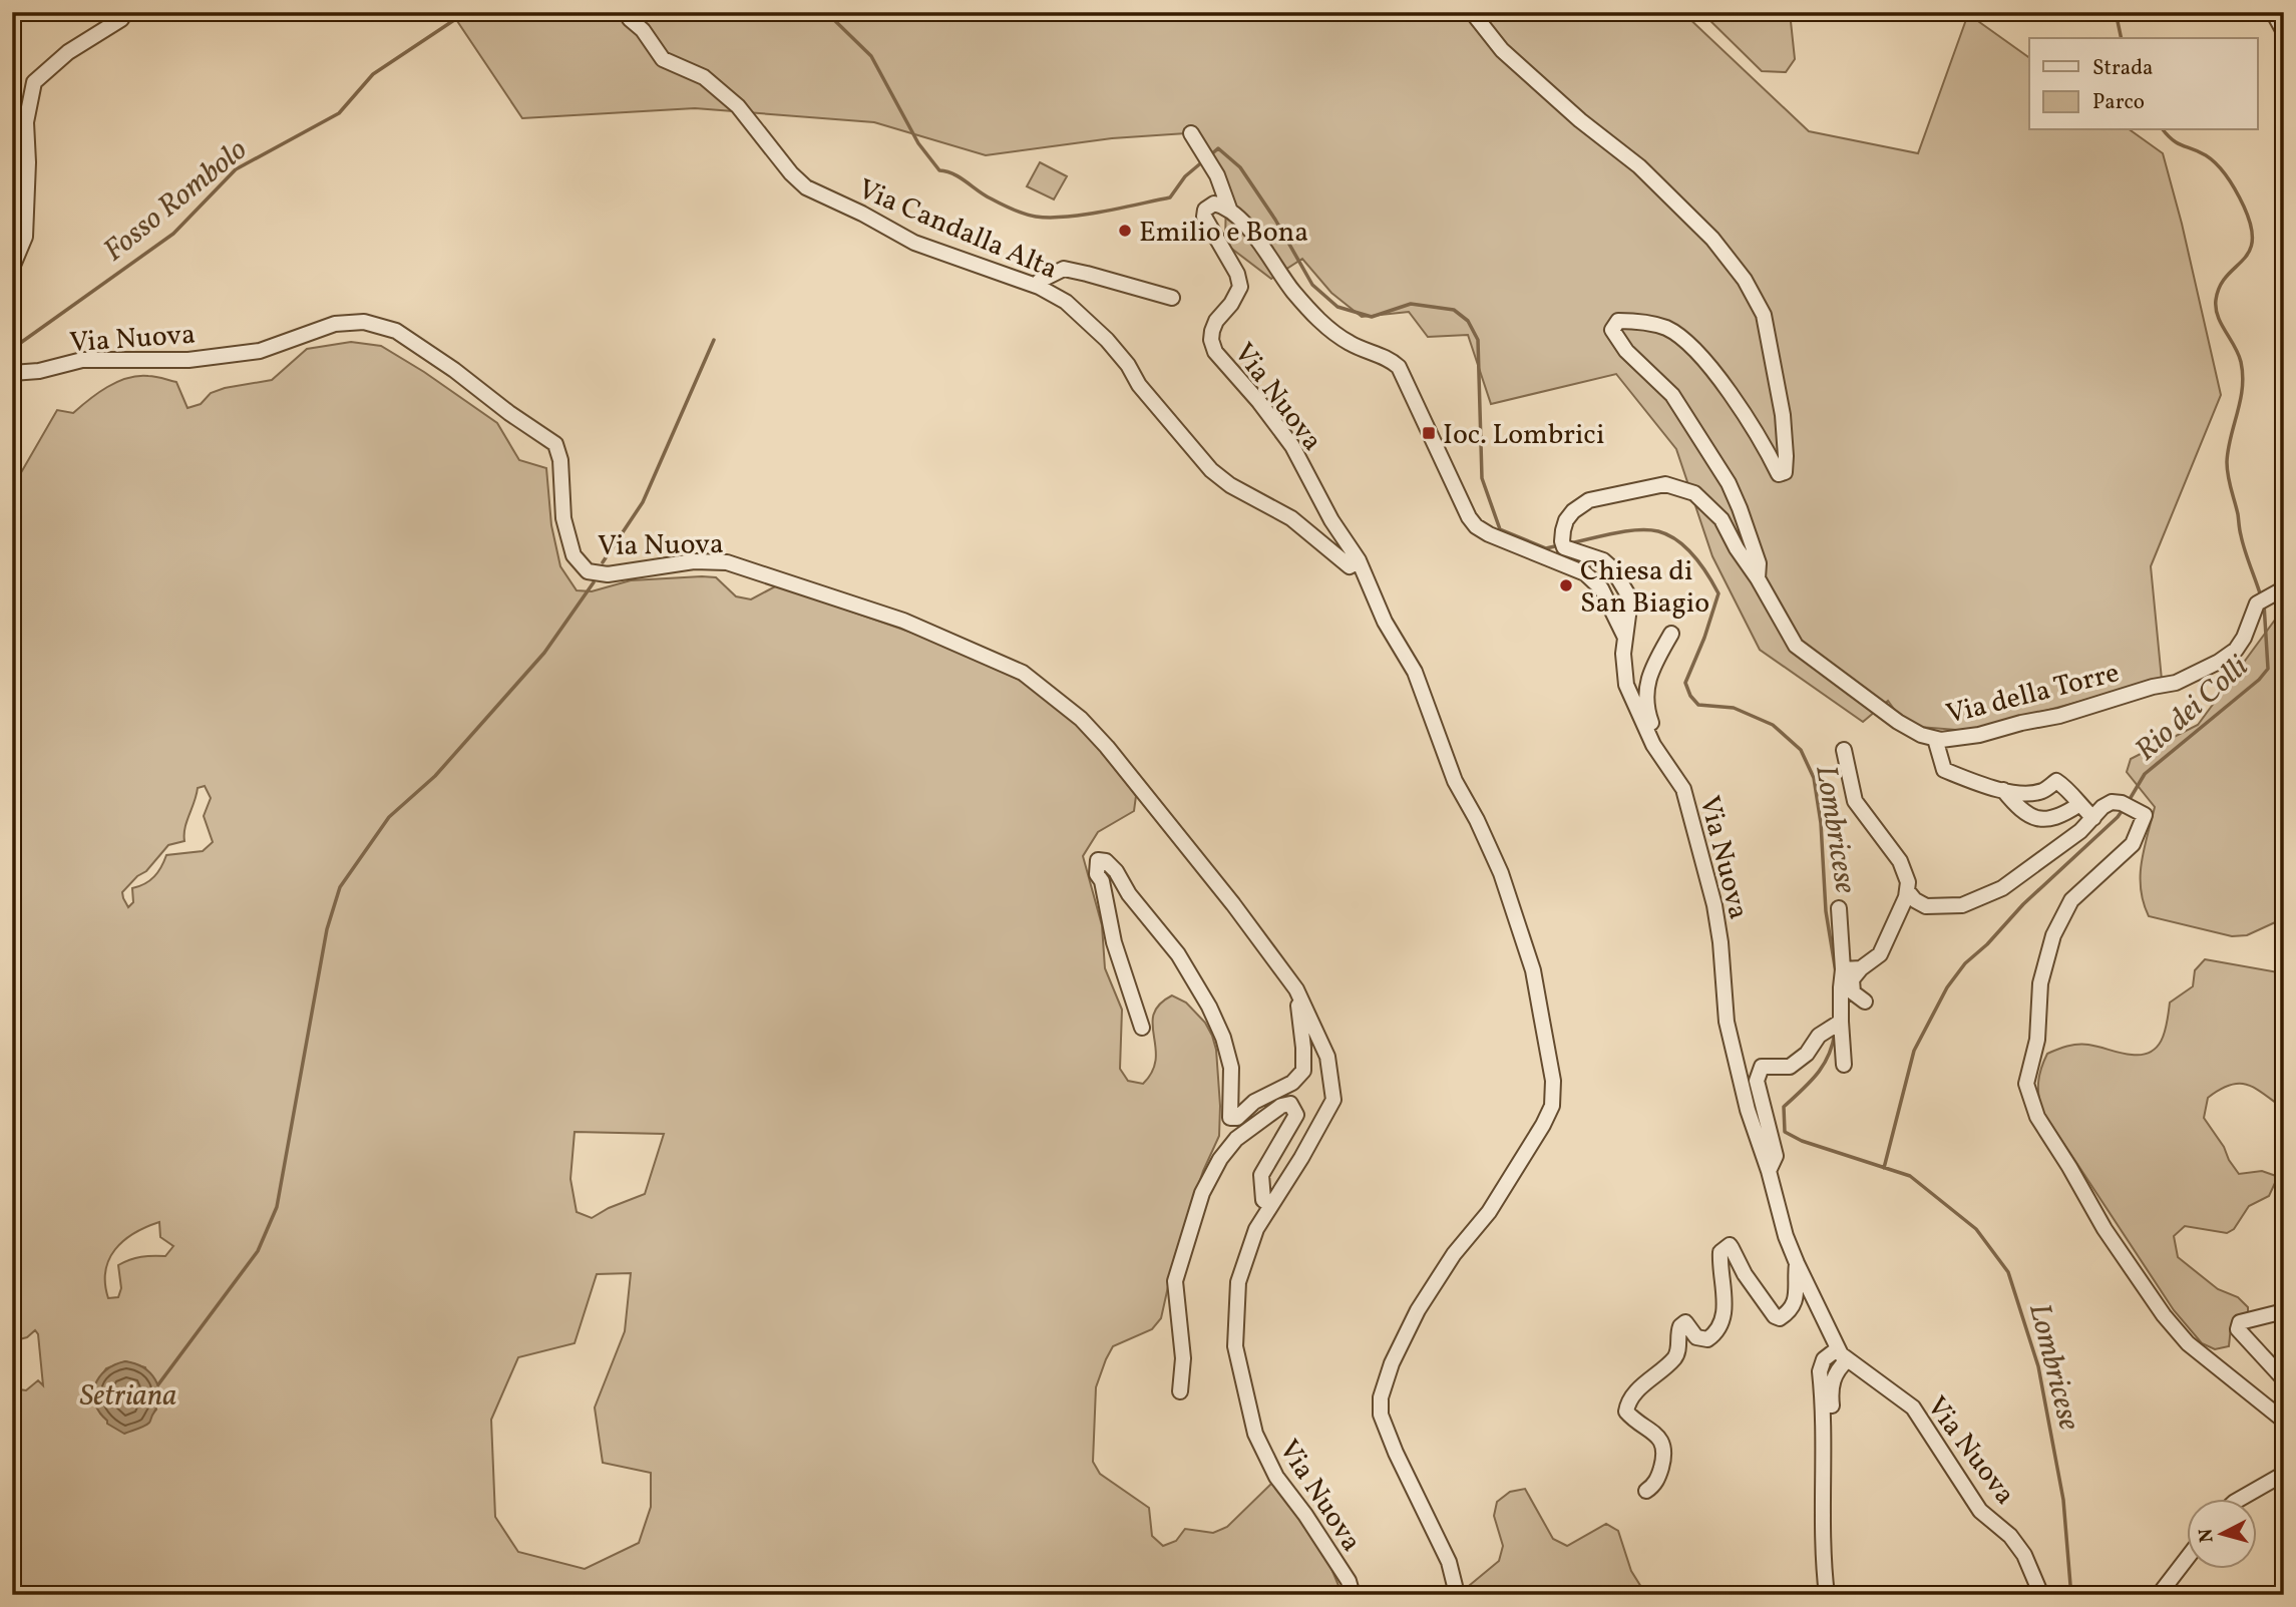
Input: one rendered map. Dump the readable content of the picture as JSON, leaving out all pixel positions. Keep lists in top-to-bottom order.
{
  "streets": {
    "street": ["Via Candalla Alta", "Via Nuova", "Via della Torre"]
  },
  "crossings": [
    ["Via Candalla Alta", "Via Nuova"],
    ["Via Nuova", "Via della Torre"]
  ],
  "water": [
    "Fosso Rombolo",
    "Rio dei Colli",
    "Lombricese",
    "Setriana"
  ],
  "places": {
    "other": ["Emilio e Bona", "Chiesa di San Biagio"],
    "transit": ["Ioc. Lombrici"]
  },
  "legend": ["Strada", "Parco"],
  "north": "left"
}
